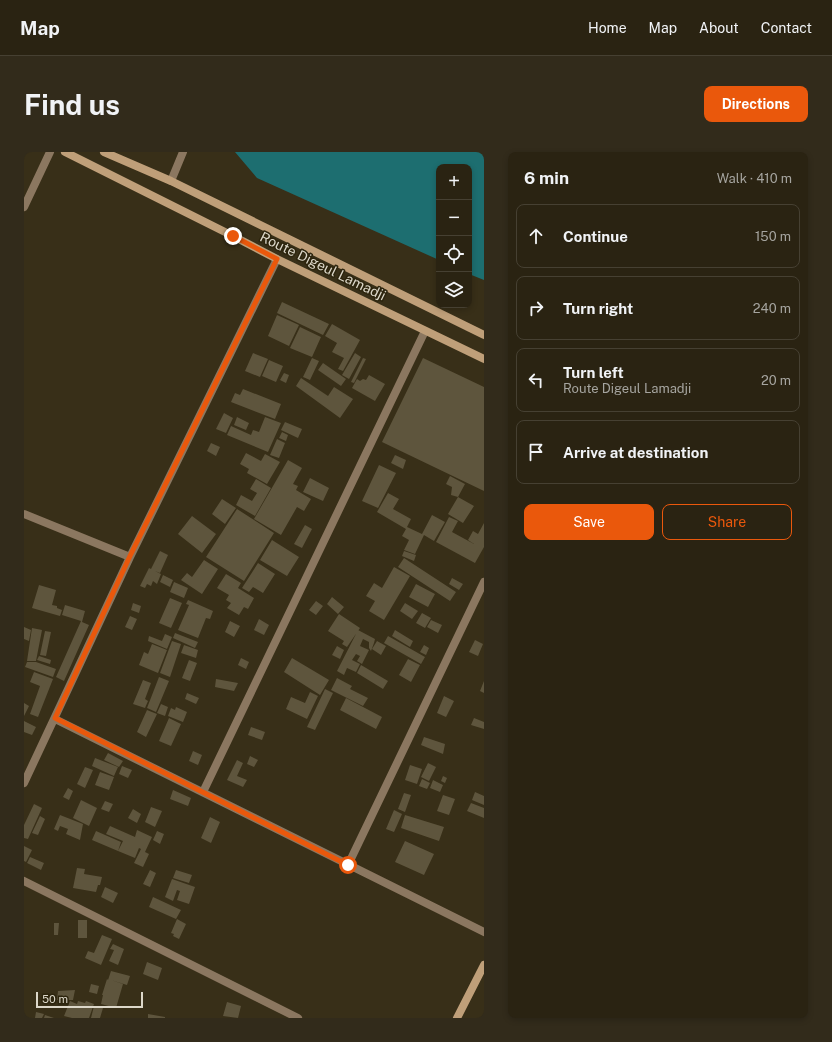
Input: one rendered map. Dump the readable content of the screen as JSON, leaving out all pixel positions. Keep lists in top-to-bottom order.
{
  "streets": {
    "main road": ["Route Digeul Lamadji"]
  },
  "scale_bar": "50 m",
  "page": {
    "header": "Map",
    "nav": [
      "Home",
      "Map",
      "About",
      "Contact"
    ],
    "buttons": [
      "Directions",
      ["Save", "Share"]
    ],
    "title": "Find us",
    "heading": ["6 min", "Walk · 410 m"],
    "map_buttons": ["+", "−"],
    "list": [
      ["Continue", "150 m"],
      ["Turn right", "240 m"],
      ["Turn left", "Route Digeul Lamadji", "20 m"],
      "Arrive at destination"
    ],
    "scale": "50 m"
  }
}
